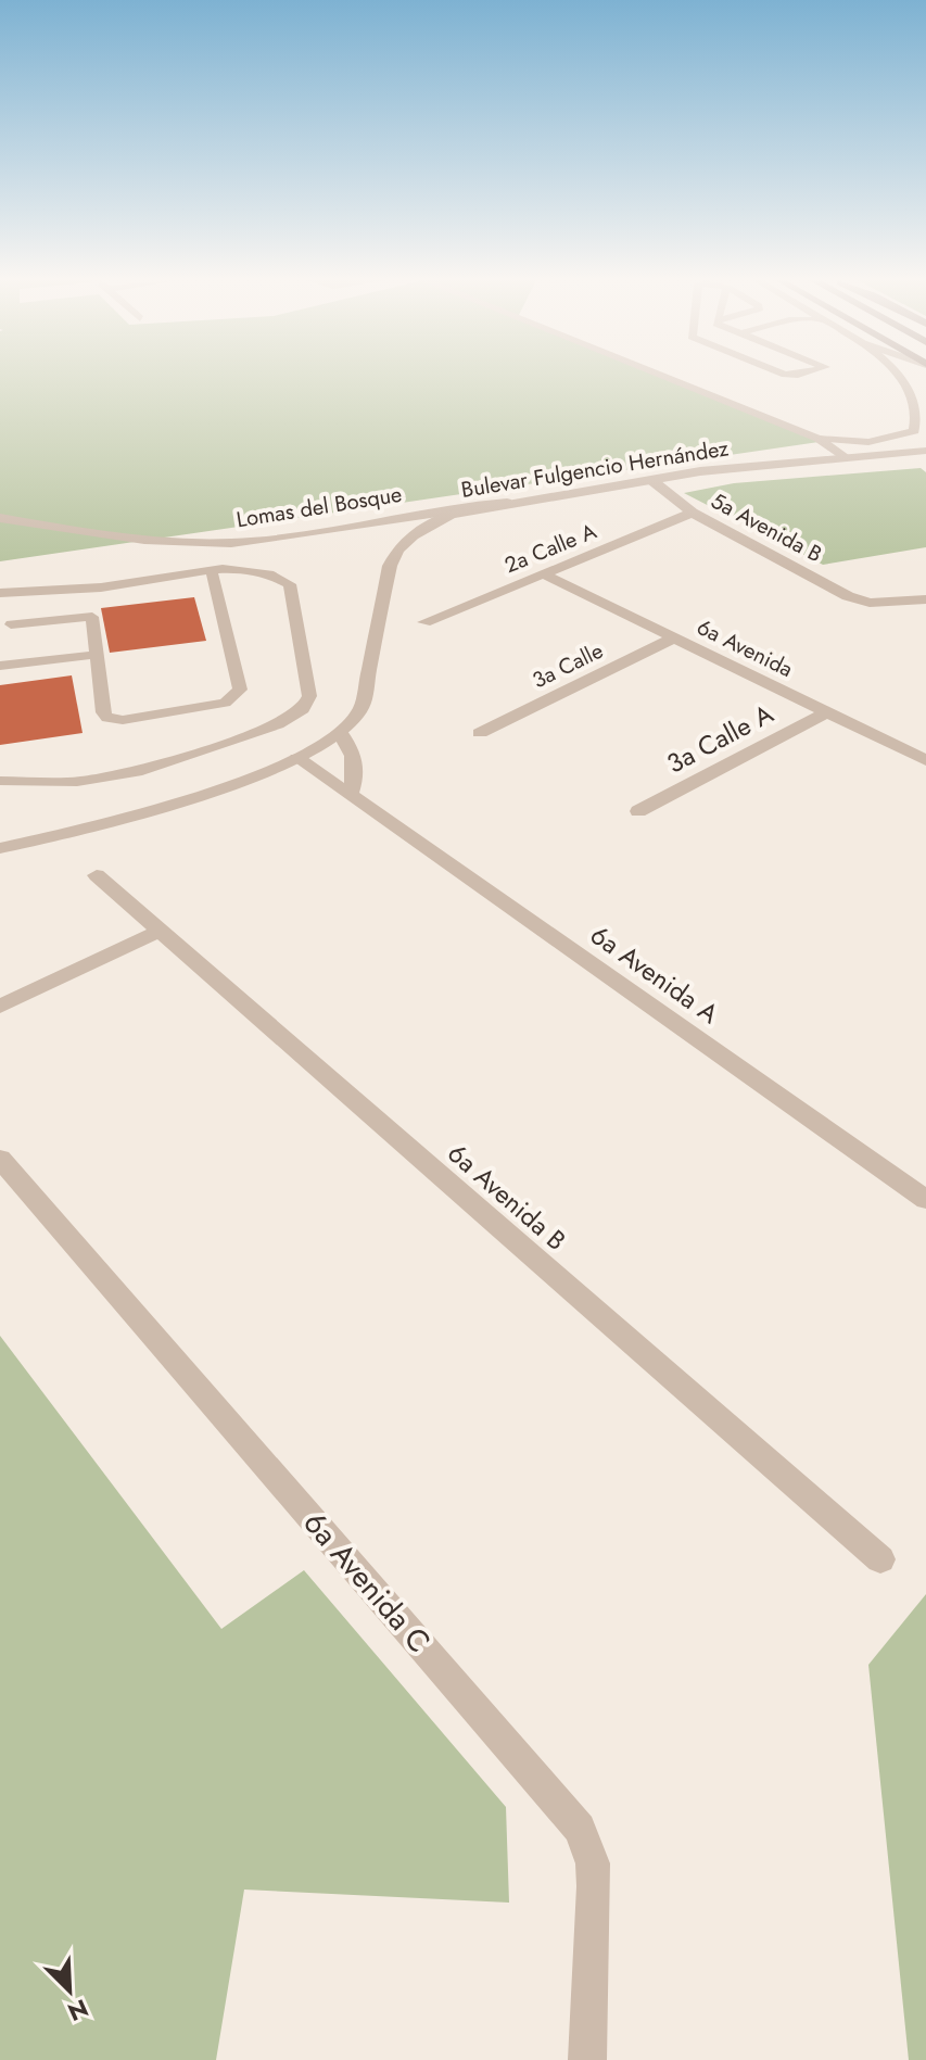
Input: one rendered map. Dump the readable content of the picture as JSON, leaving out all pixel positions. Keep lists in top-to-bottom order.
{
  "streets": {
    "street": [
      "Bulevar Fulgencio Hernández",
      "Lomas del Bosque",
      "5a Avenida B",
      "2a Calle A",
      "6a Avenida",
      "3a Calle",
      "3a Calle A",
      "6a Avenida A",
      "6a Avenida B",
      "6a Avenida C"
    ]
  },
  "crossings": [
    ["Bulevar Fulgencio Hernández", "Lomas del Bosque"],
    ["Bulevar Fulgencio Hernández", "5a Avenida B"],
    ["Bulevar Fulgencio Hernández", "6a Avenida A"],
    ["5a Avenida B", "2a Calle A"],
    ["2a Calle A", "6a Avenida"],
    ["6a Avenida", "3a Calle"],
    ["6a Avenida", "3a Calle A"]
  ],
  "north": "bottom right"
}
